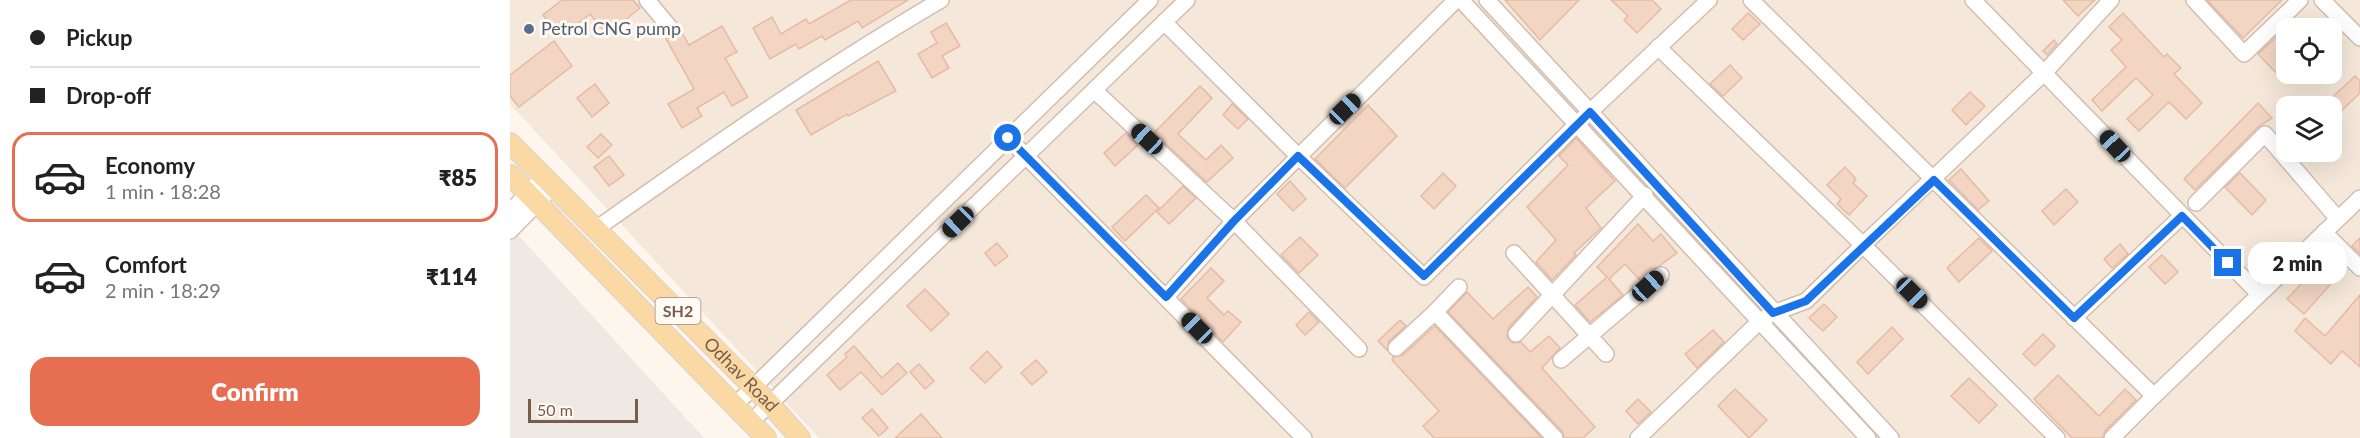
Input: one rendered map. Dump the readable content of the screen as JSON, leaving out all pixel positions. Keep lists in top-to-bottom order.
{
  "streets": {
    "main road": ["SH2", "Odhav Road"]
  },
  "places": ["Petrol CNG pump"],
  "scale_bar": "50 m",
  "page": {
    "banner": ["Pickup", "Drop-off"],
    "list": [
      {
        "name": "Economy",
        "note": "1 min · 18:28",
        "value": "₹85"
      },
      {
        "name": "Comfort",
        "note": "2 min · 18:29",
        "value": "₹114"
      }
    ],
    "bubble": "2 min",
    "buttons": "Confirm",
    "scale": "50 m"
  }
}
